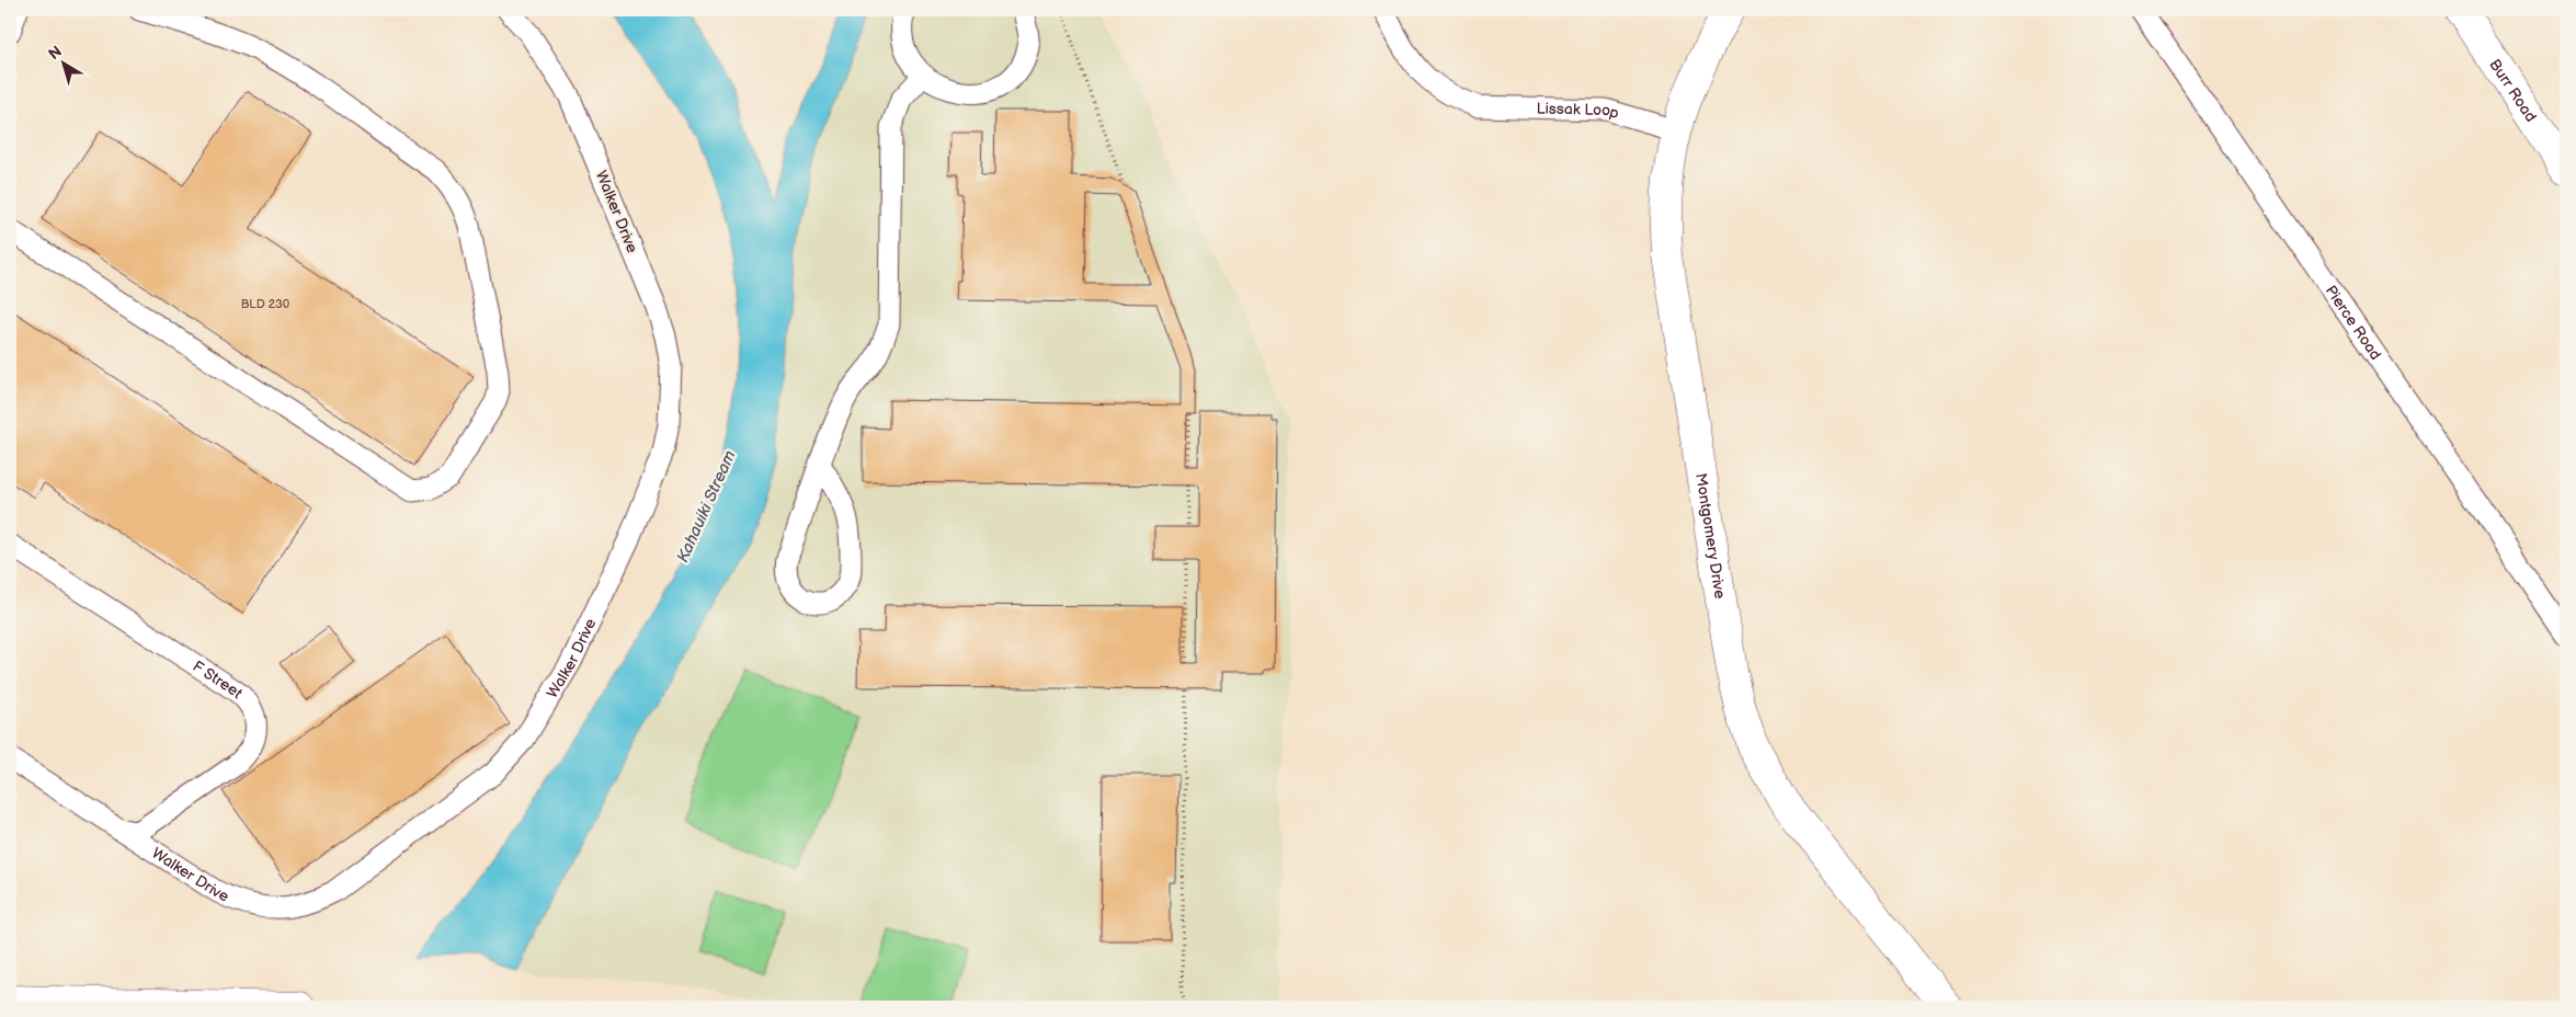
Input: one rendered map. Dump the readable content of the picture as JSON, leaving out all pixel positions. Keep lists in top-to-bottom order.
{
  "streets": {
    "street": ["Burr Road", "Montgomery Drive"],
    "lane": [
      "Lissak Loop",
      "Walker Drive",
      "Pierce Road",
      "F Street"
    ]
  },
  "crossings": [
    ["Lissak Loop", "Montgomery Drive"],
    ["Walker Drive", "F Street"]
  ],
  "water": ["Kahauiki Stream"],
  "house_numbers": ["BLD 230"],
  "north": "top left"
}
